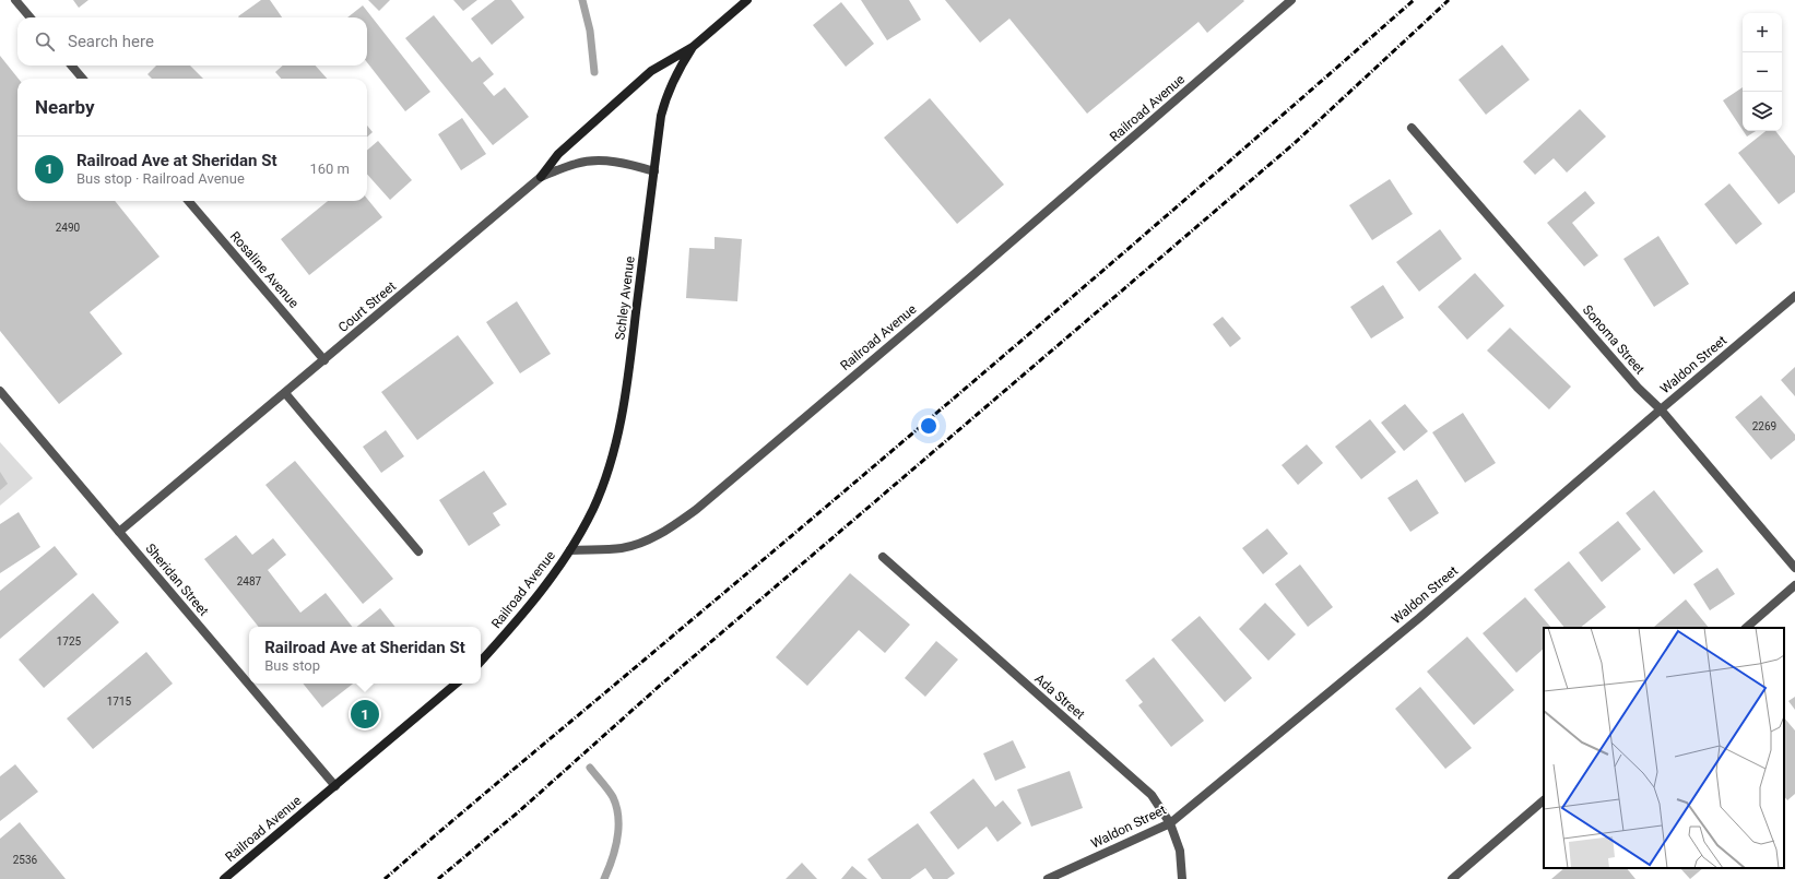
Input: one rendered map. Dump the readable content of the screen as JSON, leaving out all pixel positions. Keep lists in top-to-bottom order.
{
  "streets": {
    "main road": ["Railroad Avenue", "Schley Avenue"],
    "street": [
      "Rosaline Avenue",
      "Court Street",
      "Sonoma Street",
      "Waldon Street",
      "Sheridan Street",
      "Ada Street"
    ]
  },
  "crossings": [
    ["Railroad Avenue", "Schley Avenue"],
    ["Railroad Avenue", "Sheridan Street"],
    ["Rosaline Avenue", "Court Street"],
    ["Schley Avenue", "Court Street"],
    ["Court Street", "Sheridan Street"],
    ["Sonoma Street", "Waldon Street"],
    ["Waldon Street", "Ada Street"]
  ],
  "house_numbers": [
    "2490",
    "2269",
    "2487",
    "1725",
    "1715",
    "2536"
  ],
  "page": {
    "map_buttons": ["+", "−"],
    "search": "Search here",
    "heading": "Nearby",
    "list": [
      {
        "mark": "1",
        "name": "Railroad Ave at Sheridan St",
        "note": "Bus stop · Railroad Avenue",
        "value": "160 m"
      }
    ],
    "popup": ["Railroad Ave at Sheridan St", "Bus stop"],
    "pins": "1"
  }
}
